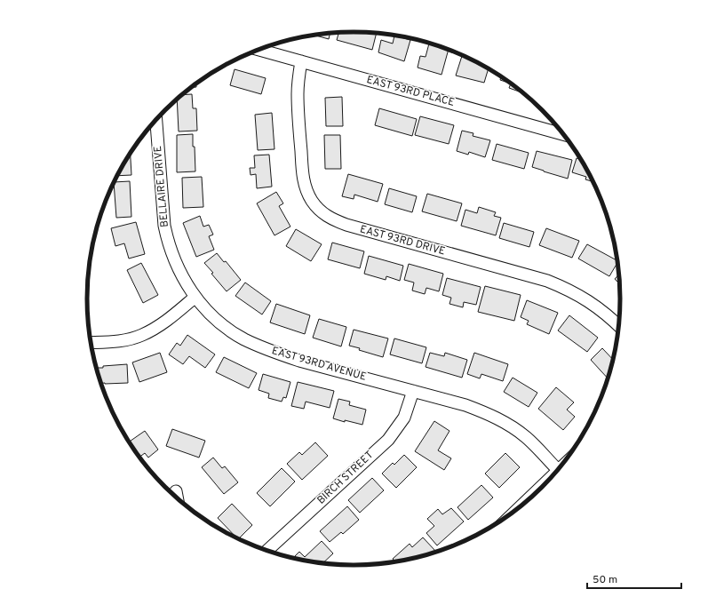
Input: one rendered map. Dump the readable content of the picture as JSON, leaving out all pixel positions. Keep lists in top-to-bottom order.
{
  "streets": {
    "street": [
      "EAST 93RD PLACE",
      "BELLAIRE DRIVE",
      "EAST 93RD DRIVE",
      "EAST 93RD AVENUE",
      "BIRCH STREET"
    ]
  },
  "crossings": [
    ["EAST 93RD PLACE", "EAST 93RD DRIVE"],
    ["BELLAIRE DRIVE", "EAST 93RD AVENUE"],
    ["EAST 93RD AVENUE", "BIRCH STREET"]
  ],
  "scale_bar": "50 m"
}
